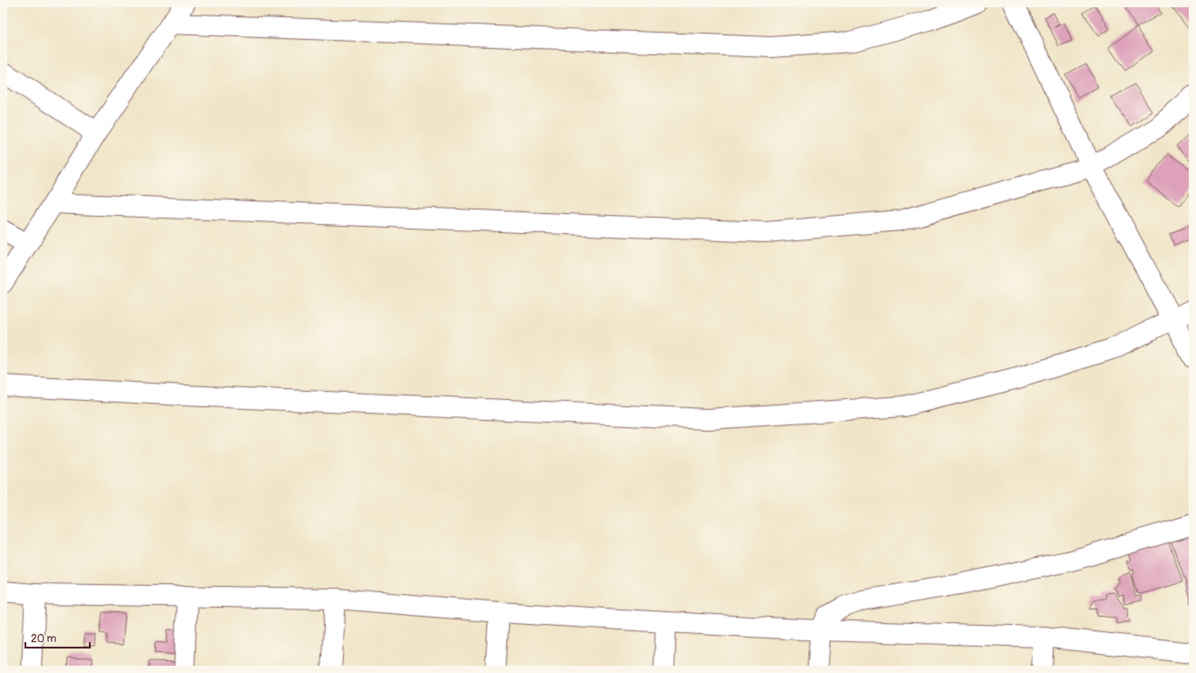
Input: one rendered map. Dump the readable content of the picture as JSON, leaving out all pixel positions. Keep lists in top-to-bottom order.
{
  "scale_bar": "20 m"
}
